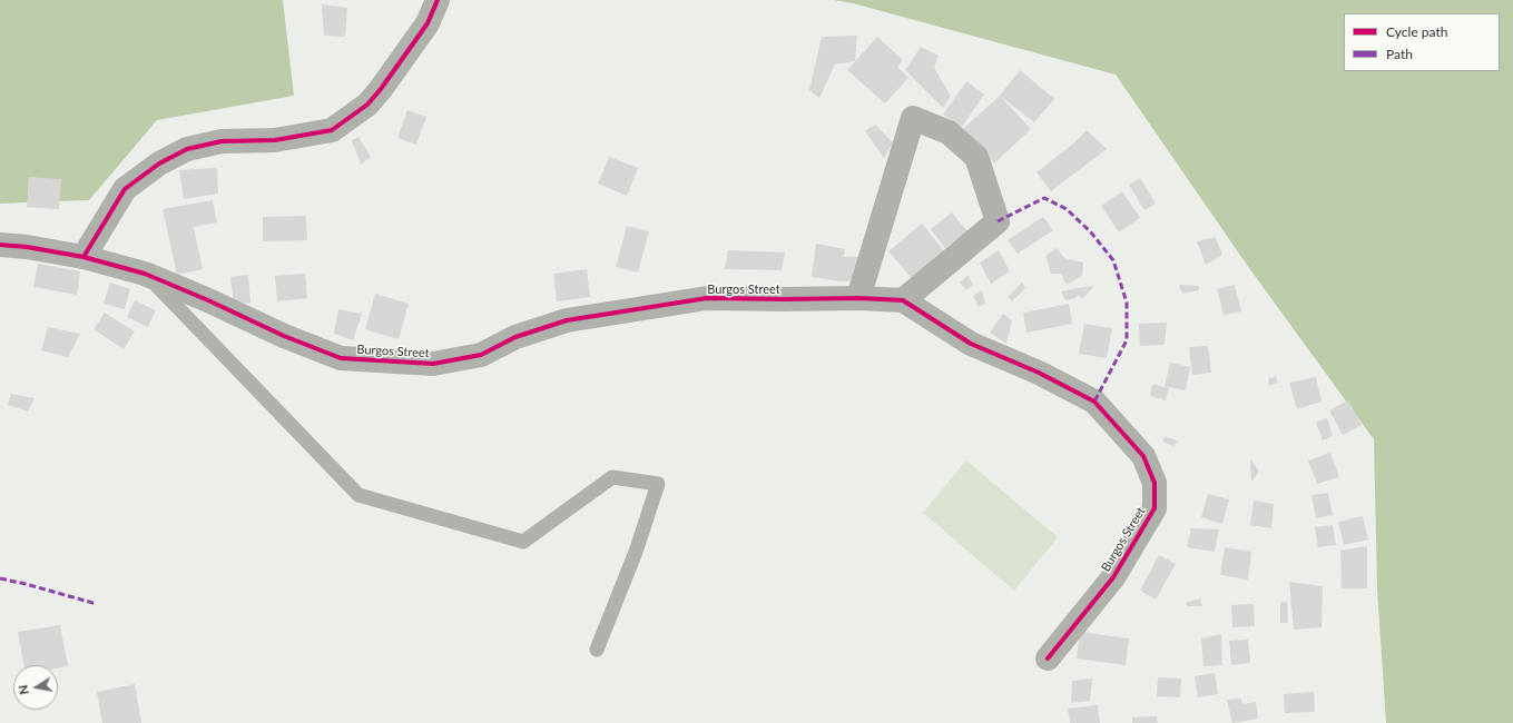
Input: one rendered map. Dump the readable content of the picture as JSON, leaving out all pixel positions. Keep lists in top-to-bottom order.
{
  "streets": {
    "street": ["Burgos Street"]
  },
  "legend": ["Cycle path", "Path"],
  "north": "left"
}
